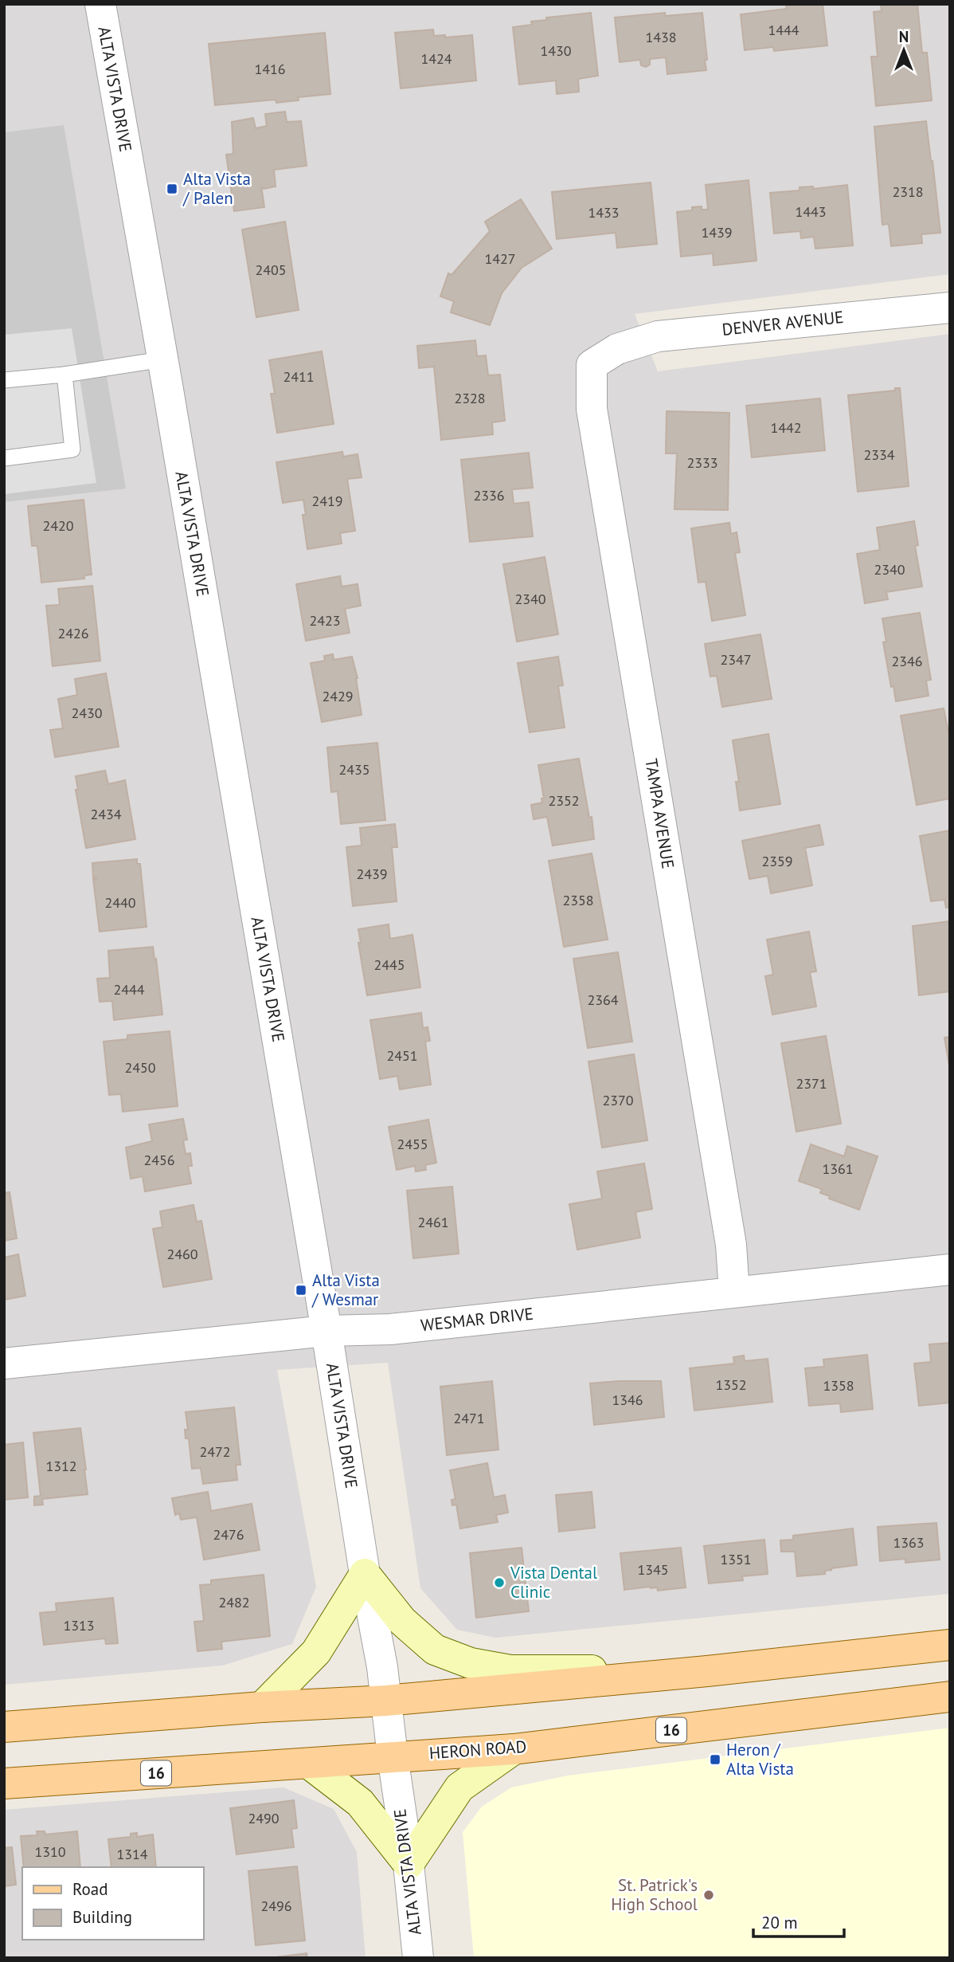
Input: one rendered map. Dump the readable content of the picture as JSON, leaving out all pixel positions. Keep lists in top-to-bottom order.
{
  "streets": {
    "main road": ["16", "HERON ROAD"],
    "street": [
      "ALTA VISTA DRIVE",
      "DENVER AVENUE",
      "TAMPA AVENUE",
      "WESMAR DRIVE"
    ]
  },
  "crossings": [
    ["ALTA VISTA DRIVE", "WESMAR DRIVE"],
    ["ALTA VISTA DRIVE", "HERON ROAD"],
    ["DENVER AVENUE", "TAMPA AVENUE"],
    ["TAMPA AVENUE", "WESMAR DRIVE"]
  ],
  "places": {
    "transit": ["Alta Vista / Palen", "Alta Vista / Wesmar", "Heron / Alta Vista"],
    "other": ["Vista Dental Clinic", "St. Patrick's High School"]
  },
  "house_numbers": [
    "1444",
    "1438",
    "1430",
    "1424",
    "1416",
    "2318",
    "1443",
    "1433",
    "1439",
    "1427",
    "2405",
    "2411",
    "2328",
    "1442",
    "2334",
    "2333",
    "2336",
    "2419",
    "2420",
    "2340",
    "2340",
    "2423",
    "2426",
    "2347",
    "2346",
    "2429",
    "2430",
    "2435",
    "2352",
    "2434",
    "2359",
    "2439",
    "2358",
    "2440",
    "2445",
    "2444",
    "2364",
    "2451",
    "2450",
    "2371",
    "2370",
    "2455",
    "2456",
    "1361",
    "2461",
    "2460",
    "1352",
    "1358",
    "1346",
    "2471",
    "2472",
    "1312",
    "2476",
    "1363",
    "1351",
    "1345",
    "2482",
    "1313",
    "2490",
    "1310",
    "1314",
    "2496"
  ],
  "legend": ["Road", "Building"],
  "scale_bar": "20 m",
  "north": "top"
}
